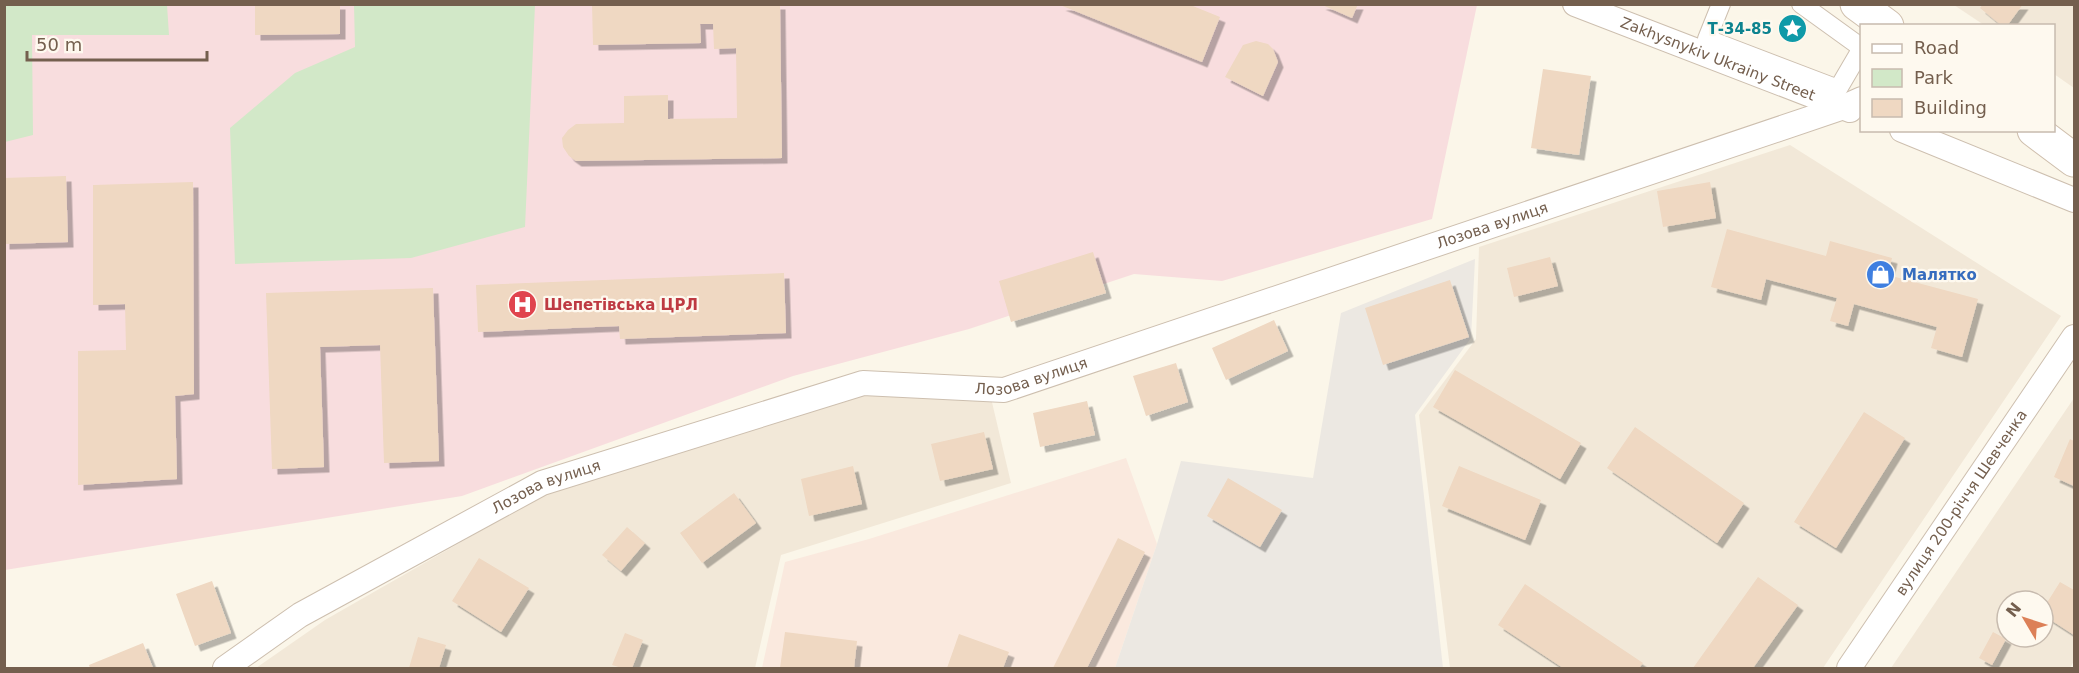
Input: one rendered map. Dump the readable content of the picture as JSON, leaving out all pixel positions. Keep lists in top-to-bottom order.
{
  "streets": {
    "street": ["Zakhysnykiv Ukrainy Street", "Лозова вулиця", "вулиця 200-річчя Шевченка"]
  },
  "crossings": [
    ["Zakhysnykiv Ukrainy Street", "Лозова вулиця"]
  ],
  "places": {
    "place": ["Т-34-85"],
    "shop": ["Малятко"],
    "hospital": ["Шепетівська ЦРЛ"]
  },
  "legend": ["Road", "Park", "Building"],
  "scale_bar": "50 m",
  "north": "top left"
}
